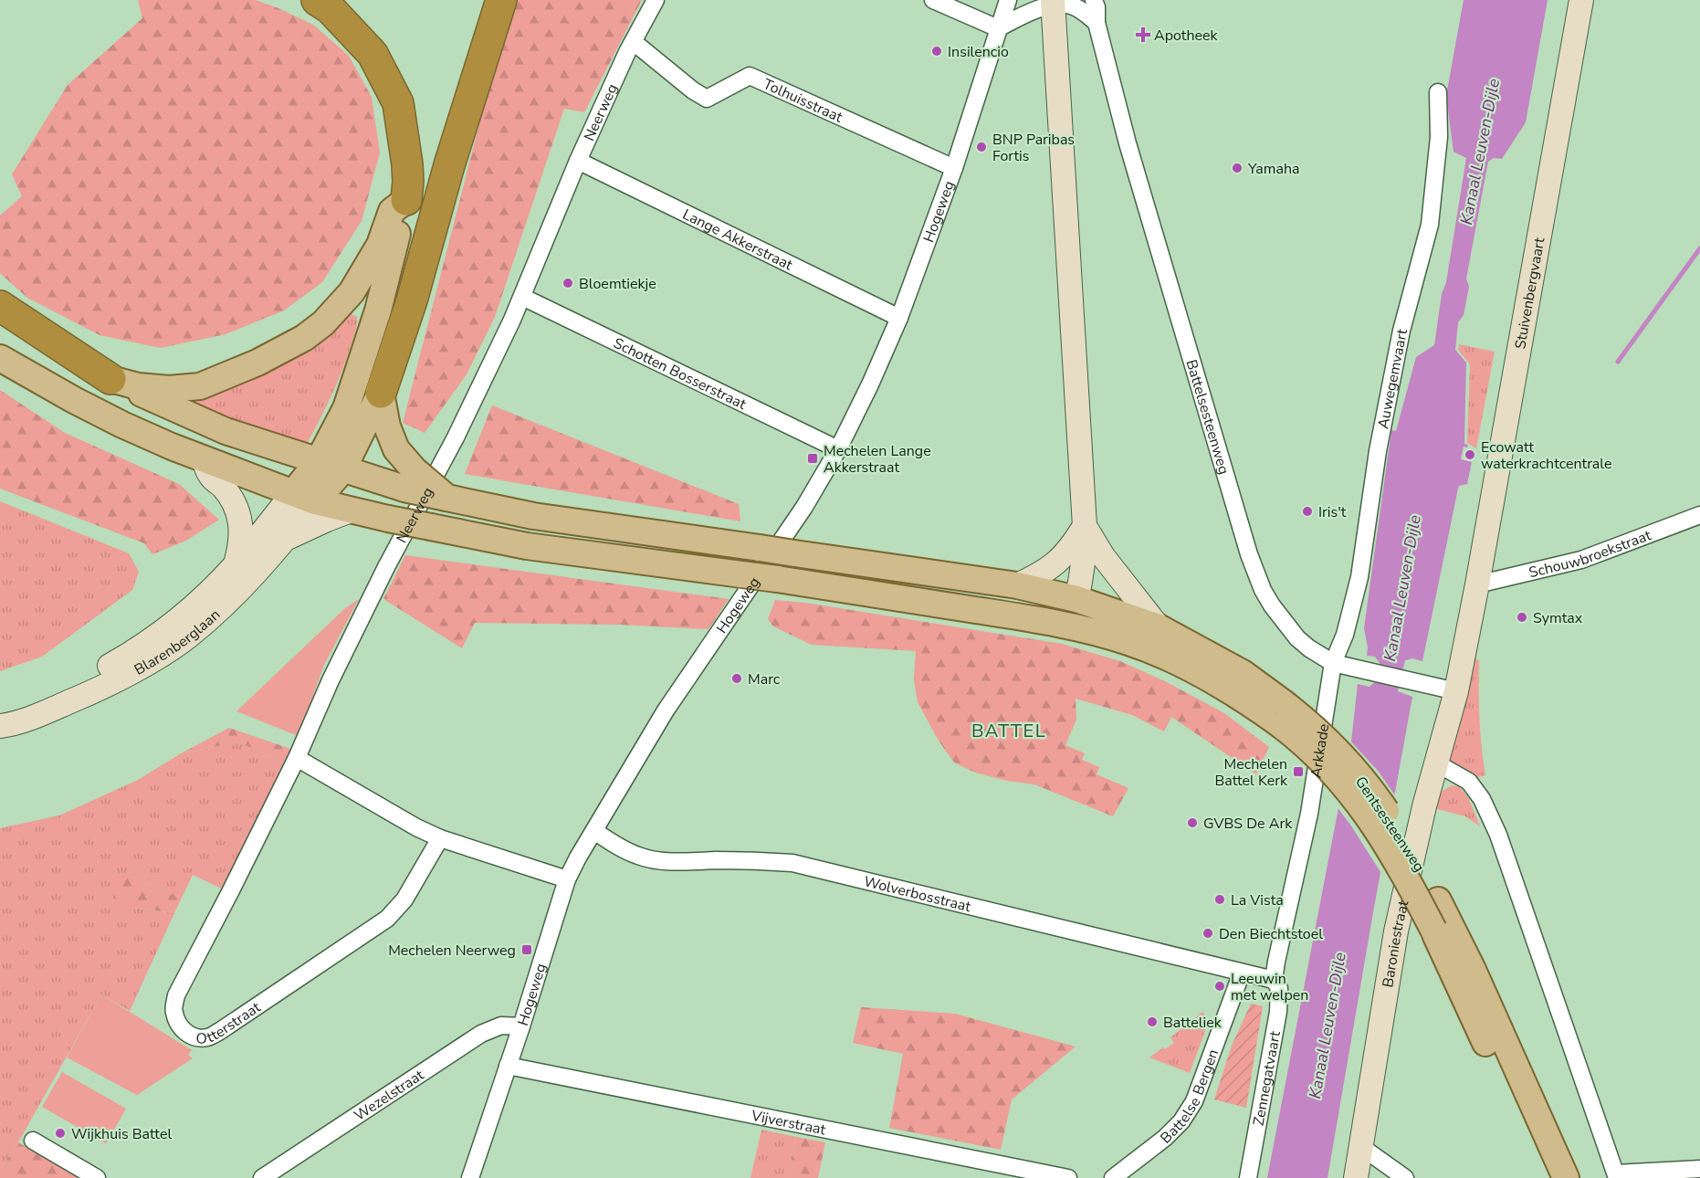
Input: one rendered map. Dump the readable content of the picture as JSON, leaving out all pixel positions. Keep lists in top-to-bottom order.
{
  "streets": {
    "main road": [
      "Stuivenbergvaart",
      "Blarenberglaan",
      "Gentsesteenweg",
      "Baroniestraat"
    ],
    "street": [
      "Tolhuisstraat",
      "Neerweg",
      "Hogeweg",
      "Lange Akkerstraat",
      "Schotten Bosserstraat",
      "Auwegemvaart",
      "Battelsesteenweg",
      "Schouwbroekstraat",
      "Arkkade",
      "Wolverbosstraat",
      "Otterstraat",
      "Zennegatvaart",
      "Battelse Bergen",
      "Wezelstraat",
      "Vijverstraat"
    ]
  },
  "crossings": [
    ["Tolhuisstraat", "Neerweg"],
    ["Tolhuisstraat", "Hogeweg"],
    ["Neerweg", "Lange Akkerstraat"],
    ["Neerweg", "Schotten Bosserstraat"],
    ["Neerweg", "Otterstraat"],
    ["Hogeweg", "Lange Akkerstraat"],
    ["Hogeweg", "Schotten Bosserstraat"],
    ["Hogeweg", "Wolverbosstraat"],
    ["Hogeweg", "Wezelstraat"],
    ["Hogeweg", "Vijverstraat"],
    ["Stuivenbergvaart", "Schouwbroekstraat"],
    ["Stuivenbergvaart", "Baroniestraat"],
    ["Auwegemvaart", "Battelsesteenweg"],
    ["Auwegemvaart", "Arkkade"],
    ["Battelsesteenweg", "Arkkade"],
    ["Battelsesteenweg", "Baroniestraat"],
    ["Schouwbroekstraat", "Baroniestraat"],
    ["Blarenberglaan", "Gentsesteenweg"],
    ["Arkkade", "Zennegatvaart"],
    ["Wolverbosstraat", "Battelse Bergen"]
  ],
  "districts": ["BATTEL"],
  "water": ["Kanaal Leuven-Dijle"],
  "places": {
    "health": ["Apotheek"],
    "other": [
      "Insilencio",
      "BNP Paribas Fortis",
      "Yamaha",
      "Bloemtiekje",
      "Ecowatt waterkrachtcentrale",
      "Iris't",
      "Symtax",
      "Marc",
      "GVBS De Ark",
      "La Vista",
      "Den Biechtstoel",
      "Leeuwin met welpen",
      "Batteliek",
      "Wijkhuis Battel"
    ],
    "transit": ["Mechelen Lange Akkerstraat", "Mechelen Battel Kerk", "Mechelen Neerweg"]
  }
}
